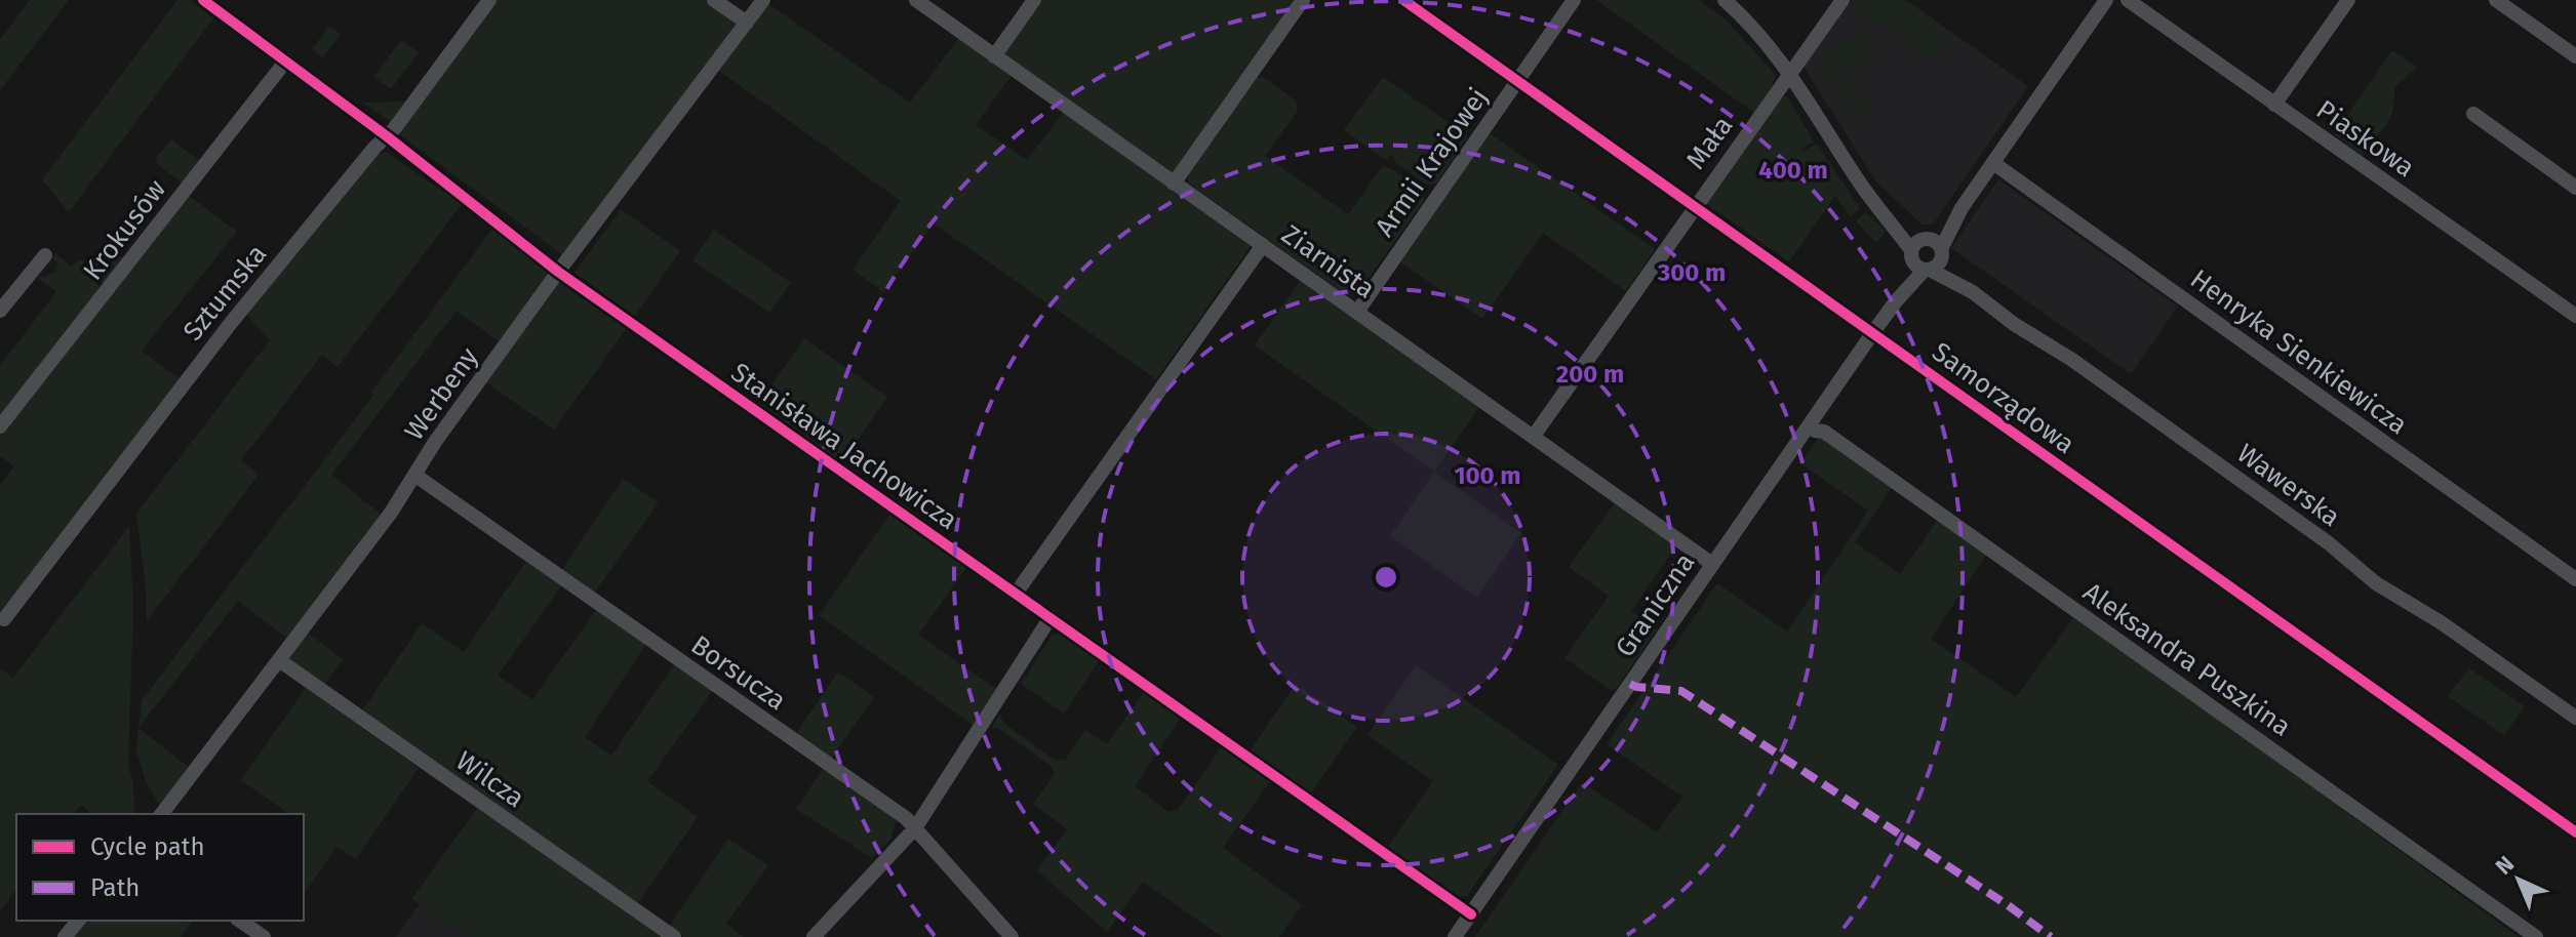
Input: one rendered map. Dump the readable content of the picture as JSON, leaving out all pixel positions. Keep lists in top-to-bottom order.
{
  "streets": {
    "street": [
      "Piaskowa",
      "Mała",
      "Armii Krajowej",
      "Krokusów",
      "Ziarnista",
      "Sztumska",
      "Henryka Sienkiewicza",
      "Werbeny",
      "Samorządowa",
      "Stanisława Jachowicza",
      "Wawerska",
      "Graniczna",
      "Aleksandra Puszkina",
      "Borsucza",
      "Wilcza"
    ]
  },
  "crossings": [
    ["Mała", "Ziarnista"],
    ["Mała", "Samorządowa"],
    ["Mała", "Wawerska"],
    ["Armii Krajowej", "Ziarnista"],
    ["Armii Krajowej", "Samorządowa"],
    ["Krokusów", "Stanisława Jachowicza"],
    ["Ziarnista", "Graniczna"],
    ["Sztumska", "Stanisława Jachowicza"],
    ["Henryka Sienkiewicza", "Graniczna"],
    ["Werbeny", "Stanisława Jachowicza"],
    ["Werbeny", "Borsucza"],
    ["Werbeny", "Wilcza"],
    ["Samorządowa", "Graniczna"],
    ["Stanisława Jachowicza", "Graniczna"],
    ["Wawerska", "Graniczna"],
    ["Graniczna", "Aleksandra Puszkina"]
  ],
  "legend": ["Cycle path", "Path"],
  "north": "top left",
  "rings": [
    "400 m",
    "300 m",
    "200 m",
    "100 m"
  ]
}
